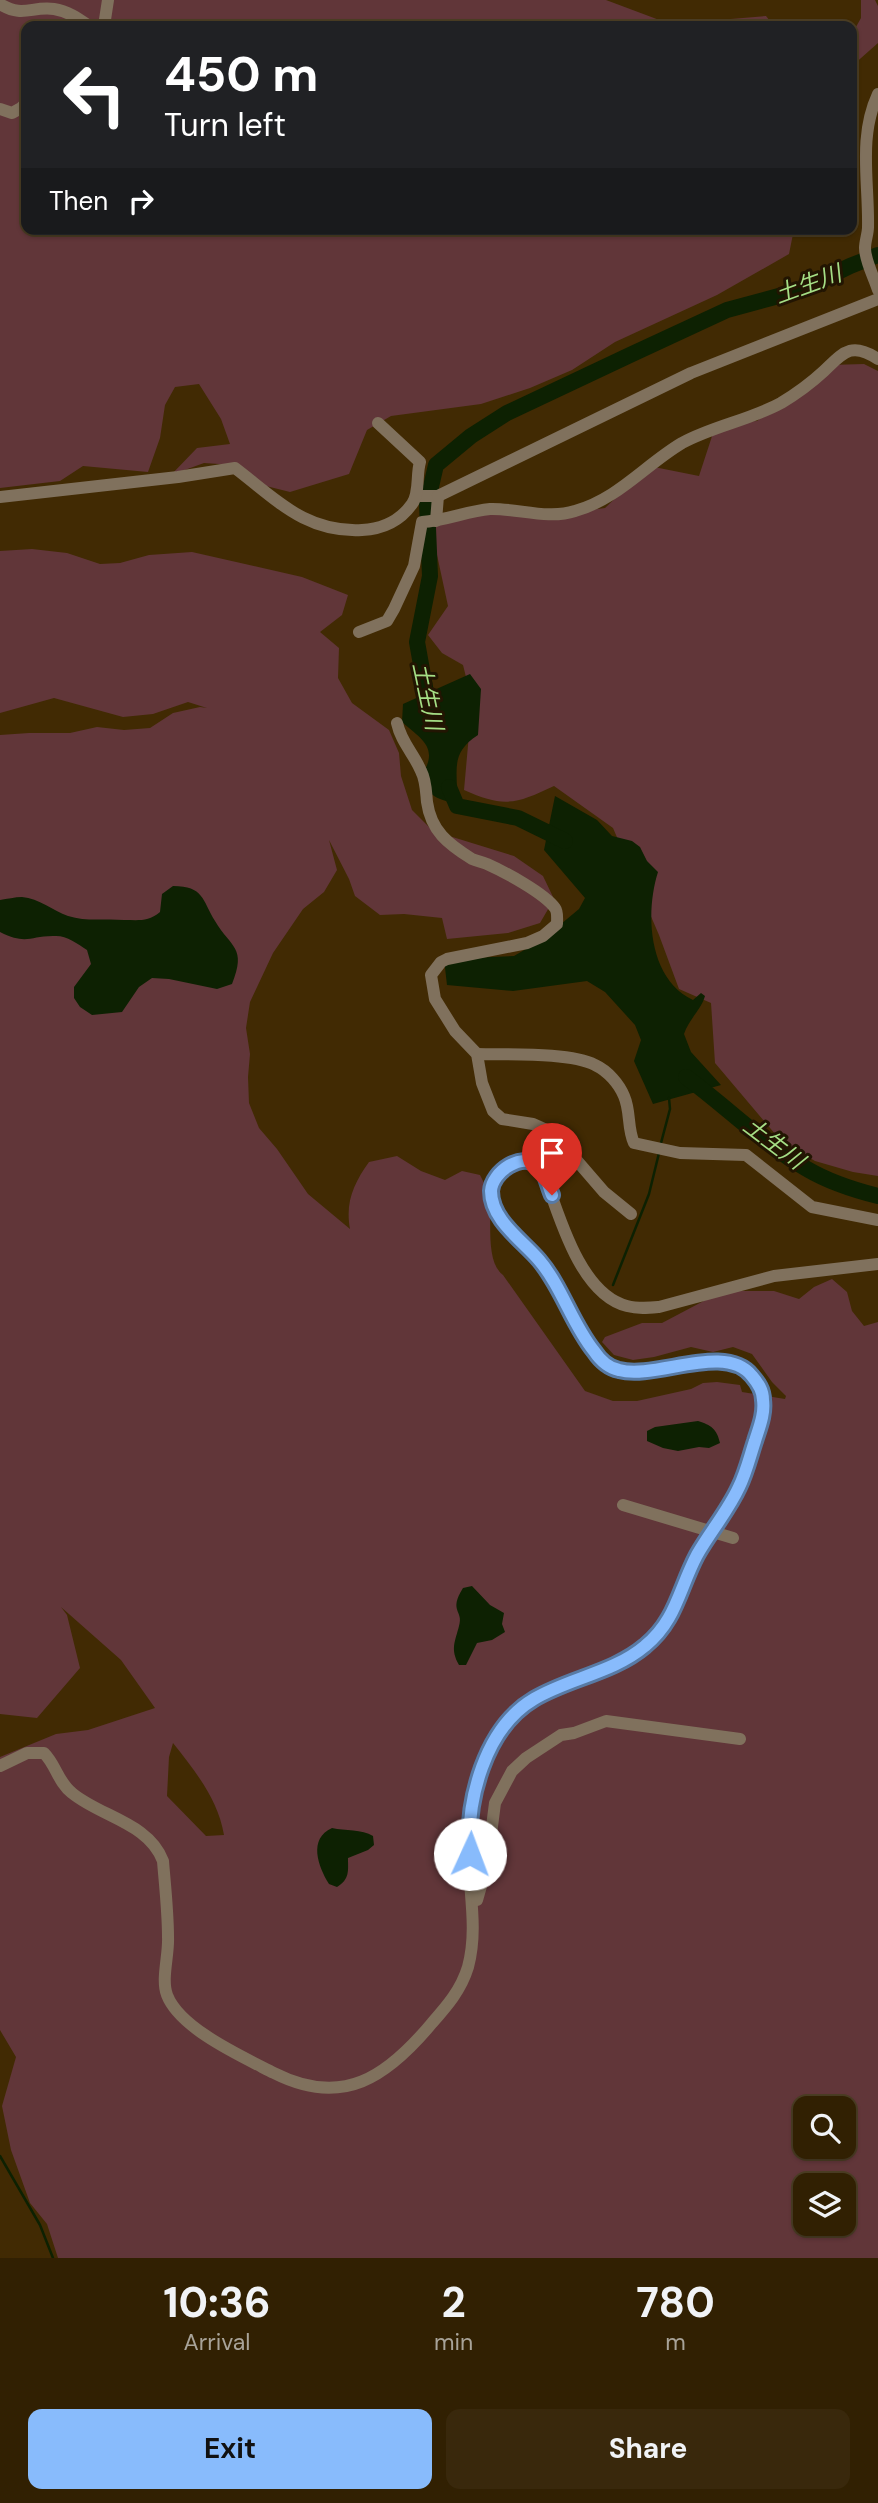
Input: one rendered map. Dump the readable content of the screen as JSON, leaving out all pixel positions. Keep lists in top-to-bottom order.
{
  "water": ["土生川"],
  "page": {
    "turn": ["450 m", "Turn left"],
    "then": "Then",
    "eta": [
      "10:36",
      "Arrival",
      "2",
      "min",
      "780",
      "m"
    ],
    "buttons": ["Exit", "Share"]
  }
}
